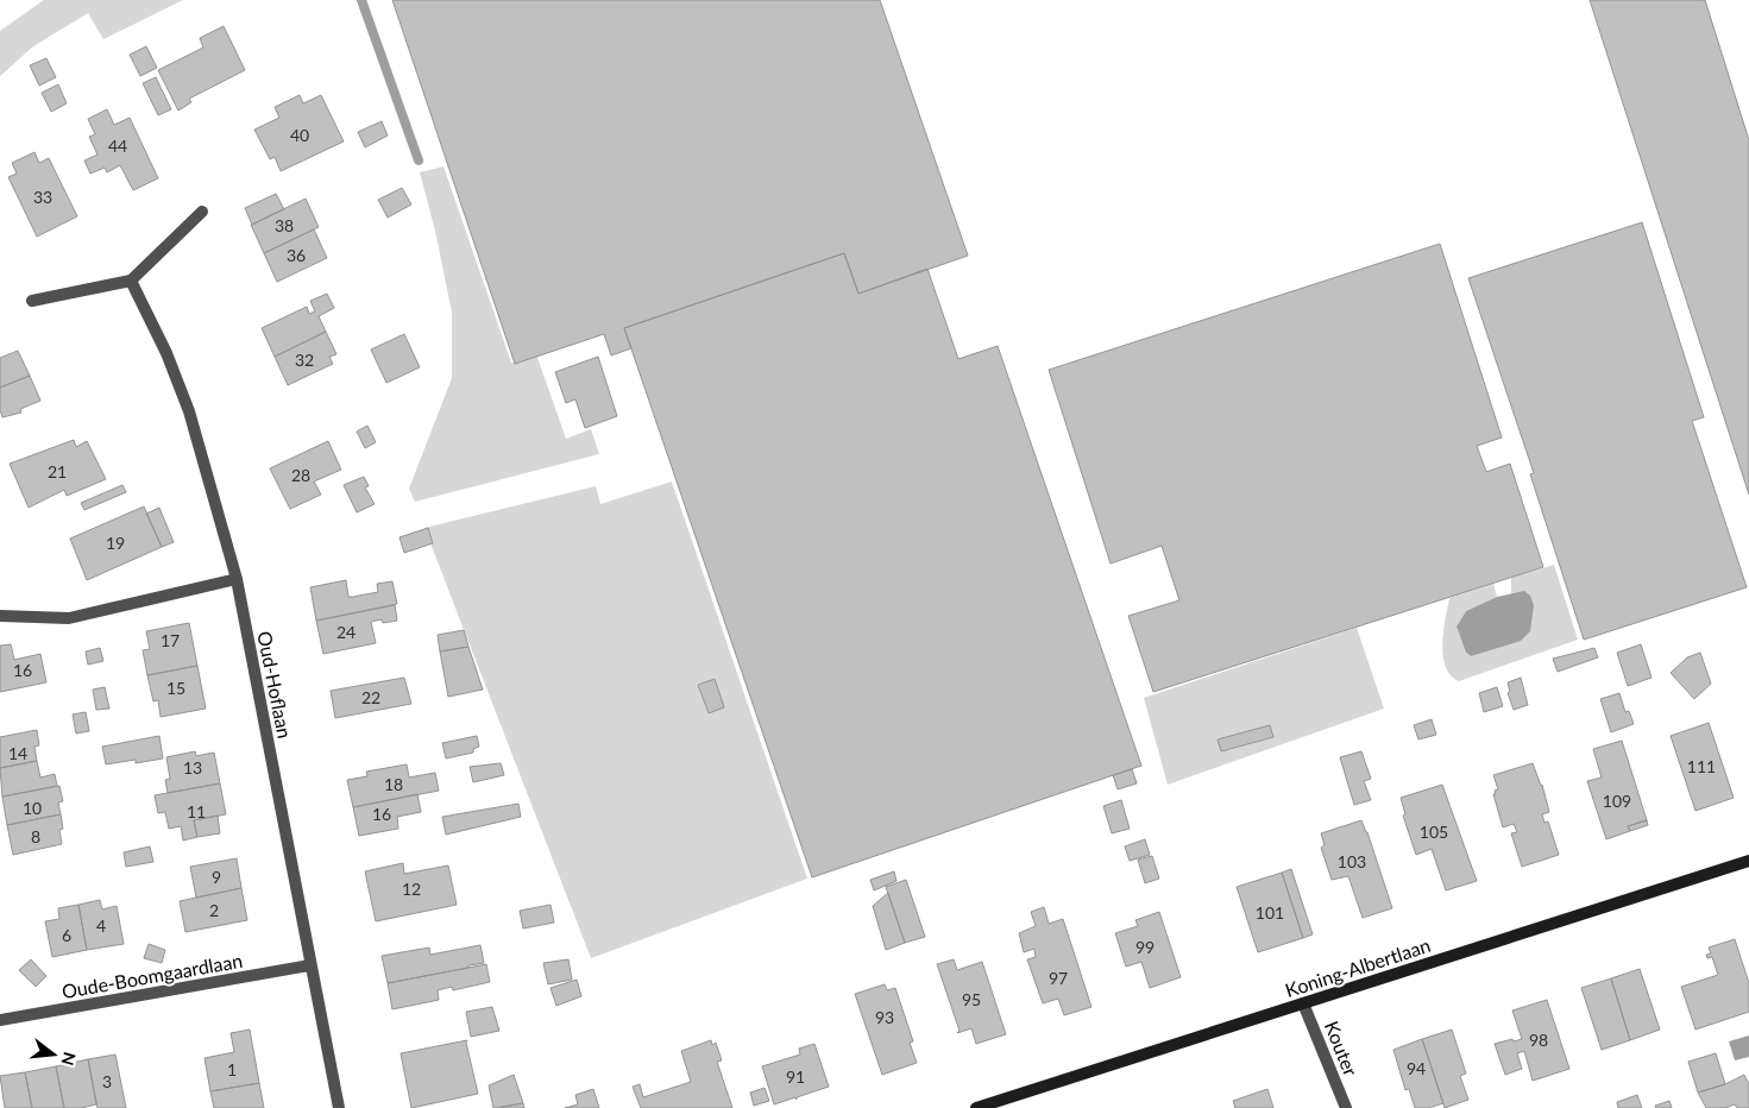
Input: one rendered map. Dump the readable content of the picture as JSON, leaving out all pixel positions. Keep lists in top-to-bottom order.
{
  "streets": {
    "street": [
      "Oud-Hoflaan",
      "Koning-Albertlaan",
      "Oude-Boomgaardlaan",
      "Kouter"
    ]
  },
  "crossings": [
    ["Oud-Hoflaan", "Oude-Boomgaardlaan"],
    ["Koning-Albertlaan", "Kouter"]
  ],
  "house_numbers": [
    "40",
    "44",
    "33",
    "38",
    "36",
    "32",
    "21",
    "28",
    "19",
    "24",
    "17",
    "16",
    "15",
    "22",
    "14",
    "111",
    "13",
    "18",
    "109",
    "10",
    "11",
    "16",
    "105",
    "8",
    "103",
    "9",
    "12",
    "2",
    "101",
    "4",
    "6",
    "99",
    "97",
    "95",
    "93",
    "98",
    "94",
    "1",
    "91",
    "3"
  ],
  "north": "right"
}
